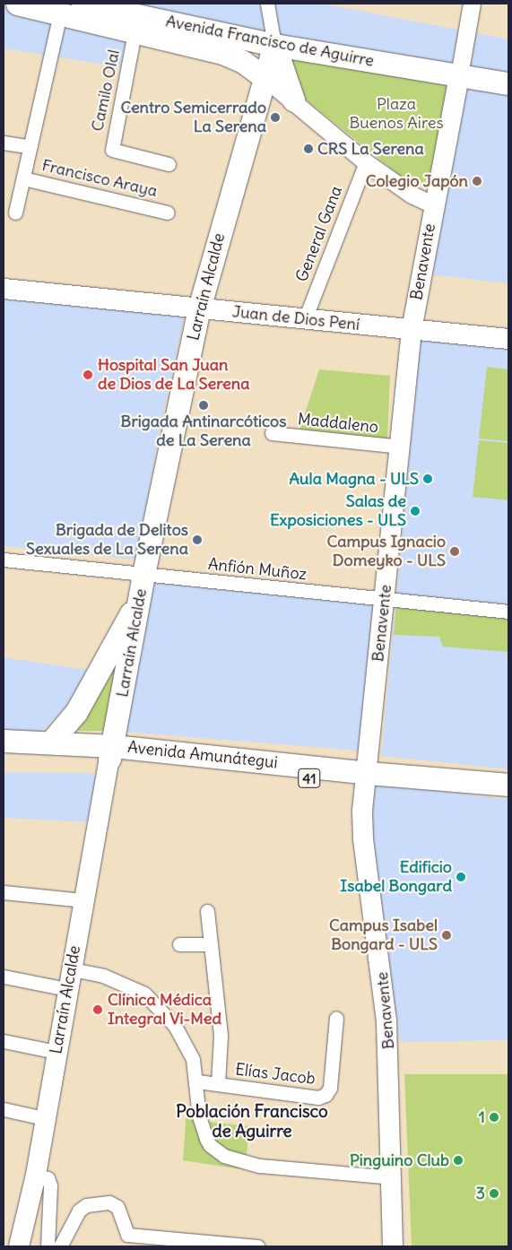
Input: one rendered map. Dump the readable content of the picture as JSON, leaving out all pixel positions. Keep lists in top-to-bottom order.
{
  "streets": {
    "main road": [
      "Avenida Francisco de Aguirre",
      "Benavente",
      "Larraín Alcalde",
      "Juan de Dios Pení",
      "Avenida Amunátegui",
      "41"
    ],
    "street": [
      "Camilo Olal",
      "Francisco Araya",
      "General Gana",
      "Maddaleno",
      "Anfión Muñoz",
      "Elías Jacob"
    ]
  },
  "crossings": [
    ["Avenida Francisco de Aguirre", "Camilo Olal"],
    ["Avenida Francisco de Aguirre", "General Gana"],
    ["Avenida Francisco de Aguirre", "Benavente"],
    ["Avenida Francisco de Aguirre", "Larraín Alcalde"],
    ["General Gana", "Juan de Dios Pení"],
    ["Benavente", "Juan de Dios Pení"],
    ["Benavente", "Maddaleno"],
    ["Benavente", "Anfión Muñoz"],
    ["Benavente", "Avenida Amunátegui"],
    ["Larraín Alcalde", "Juan de Dios Pení"],
    ["Larraín Alcalde", "Anfión Muñoz"],
    ["Larraín Alcalde", "Avenida Amunátegui"]
  ],
  "districts": ["Población Francisco de Aguirre"],
  "parks": ["Plaza Buenos Aires"],
  "places": [
    "Centro Semicerrado La Serena",
    "CRS La Serena",
    "Colegio Japón",
    "Hospital San Juan de Dios de La Serena",
    "Brigada Antinarcóticos de La Serena",
    "Aula Magna - ULS",
    "Salas de Exposiciones - ULS",
    "Brigada de Delitos Sexuales de La Serena",
    "Campus Ignacio Domeyko - ULS",
    "Edificio Isabel Bongard",
    "Campus Isabel Bongard - ULS",
    "Clínica Médica Integral Vi-Med",
    "1",
    "Pinguino Club",
    "3"
  ]
}
